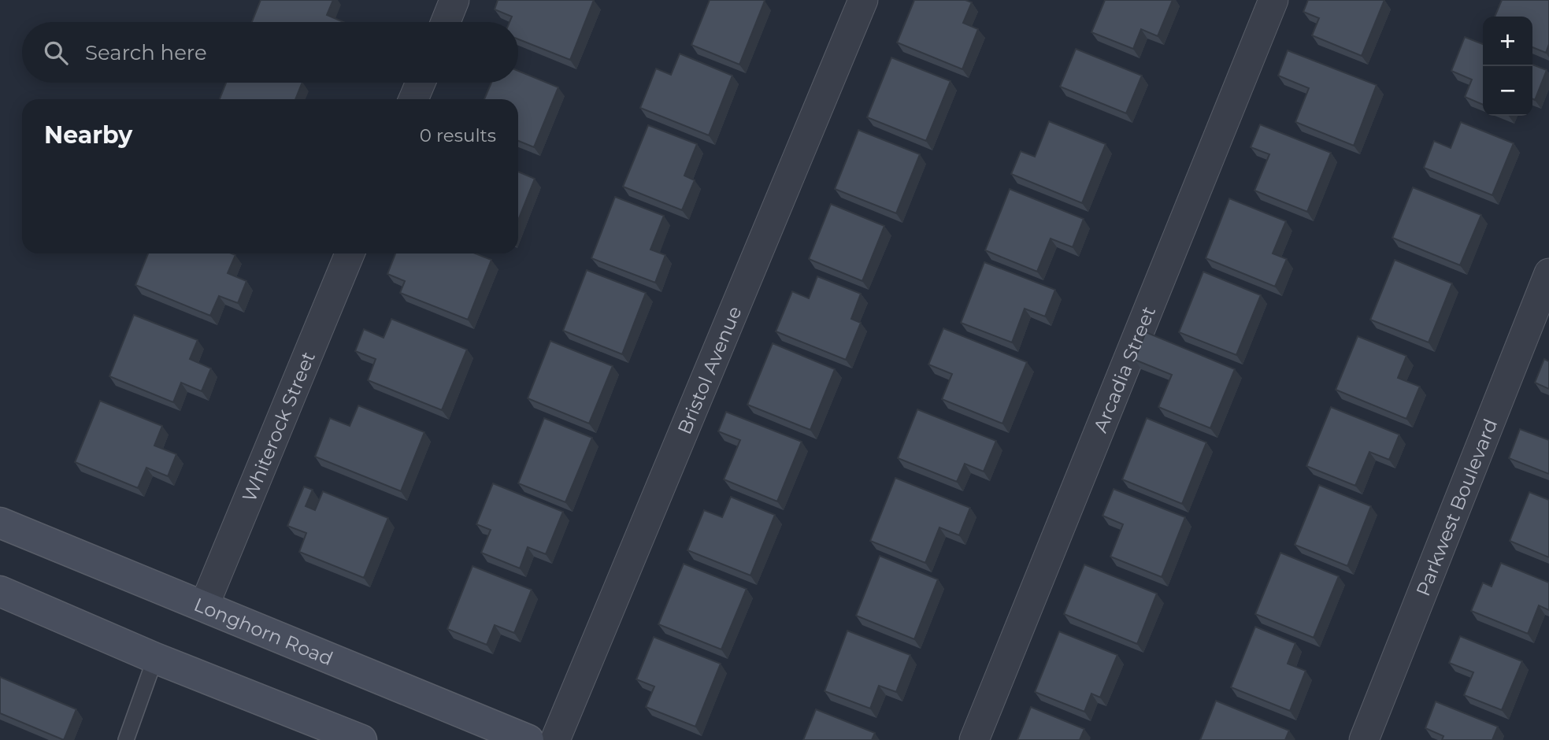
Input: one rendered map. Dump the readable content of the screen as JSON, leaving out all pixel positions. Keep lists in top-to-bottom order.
{
  "streets": {
    "main road": ["Longhorn Road"],
    "street": [
      "Bristol Avenue",
      "Arcadia Street",
      "Whiterock Street",
      "Parkwest Boulevard"
    ]
  },
  "crossings": [
    ["Whiterock Street", "Longhorn Road"]
  ],
  "page": {
    "map_buttons": ["+", "−"],
    "search": "Search here",
    "heading": ["Nearby", "0 results"]
  }
}
